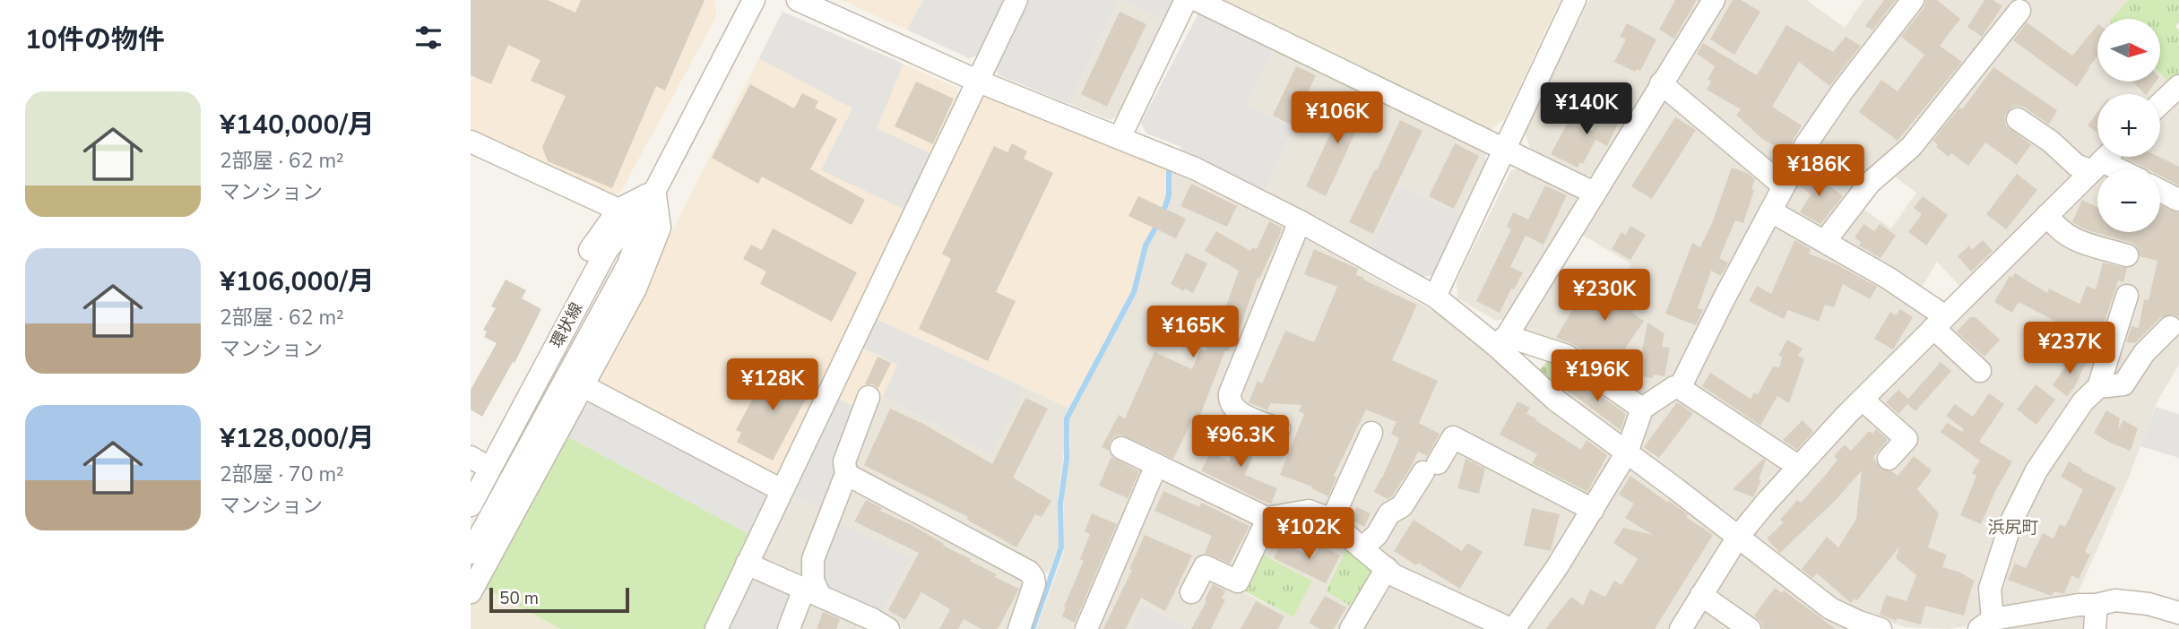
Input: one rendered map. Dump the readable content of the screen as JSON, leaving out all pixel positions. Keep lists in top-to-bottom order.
{
  "streets": {
    "street": ["環状線"]
  },
  "districts": ["浜尻町"],
  "scale_bar": "50 m",
  "north": "right",
  "page": {
    "heading": "10件の物件",
    "map_buttons": ["+", "−"],
    "list": [
      {
        "name": "¥140,000/月",
        "note": "2部屋 · 62 m² · マンション"
      },
      {
        "name": "¥106,000/月",
        "note": "2部屋 · 62 m² · マンション"
      },
      {
        "name": "¥128,000/月",
        "note": "2部屋 · 70 m² · マンション"
      }
    ],
    "price": [
      "¥140K",
      "¥106K",
      "¥186K",
      "¥230K",
      "¥165K",
      "¥237K",
      "¥196K",
      "¥128K",
      "¥96.3K",
      "¥102K"
    ],
    "scale": "50 m"
  }
}
